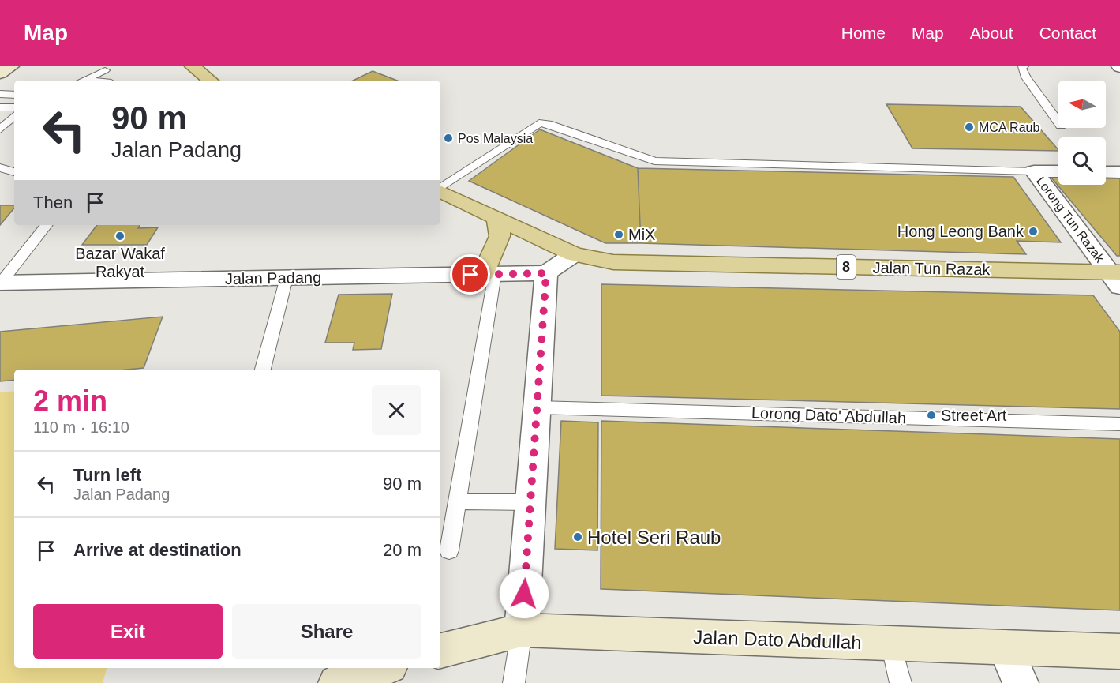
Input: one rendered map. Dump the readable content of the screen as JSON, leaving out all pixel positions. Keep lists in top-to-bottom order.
{
  "streets": {
    "main road": ["8", "Jalan Tun Razak", "Jalan Dato Abdullah"],
    "street": ["Lorong Tun Razak", "Jalan Padang"],
    "lane": ["Lorong Dato' Abdullah"]
  },
  "crossings": [
    ["Lorong Tun Razak", "Jalan Tun Razak"],
    ["8", "Jalan Tun Razak"]
  ],
  "places": [
    "MCA Raub",
    "Pos Malaysia",
    "Hong Leong Bank",
    "MiX",
    "Bazar Wakaf Rakyat",
    "Street Art",
    "Hotel Seri Raub"
  ],
  "north": "left",
  "page": {
    "header": "Map",
    "nav": [
      "Home",
      "Map",
      "About",
      "Contact"
    ],
    "turn": ["90 m", "Jalan Padang"],
    "then": "Then",
    "heading": ["2 min", "110 m · 16:10"],
    "list": [
      {
        "name": "Turn left",
        "note": "Jalan Padang",
        "value": "90 m"
      },
      {
        "name": "Arrive at destination",
        "value": "20 m"
      }
    ],
    "buttons": ["Exit", "Share"]
  }
}
